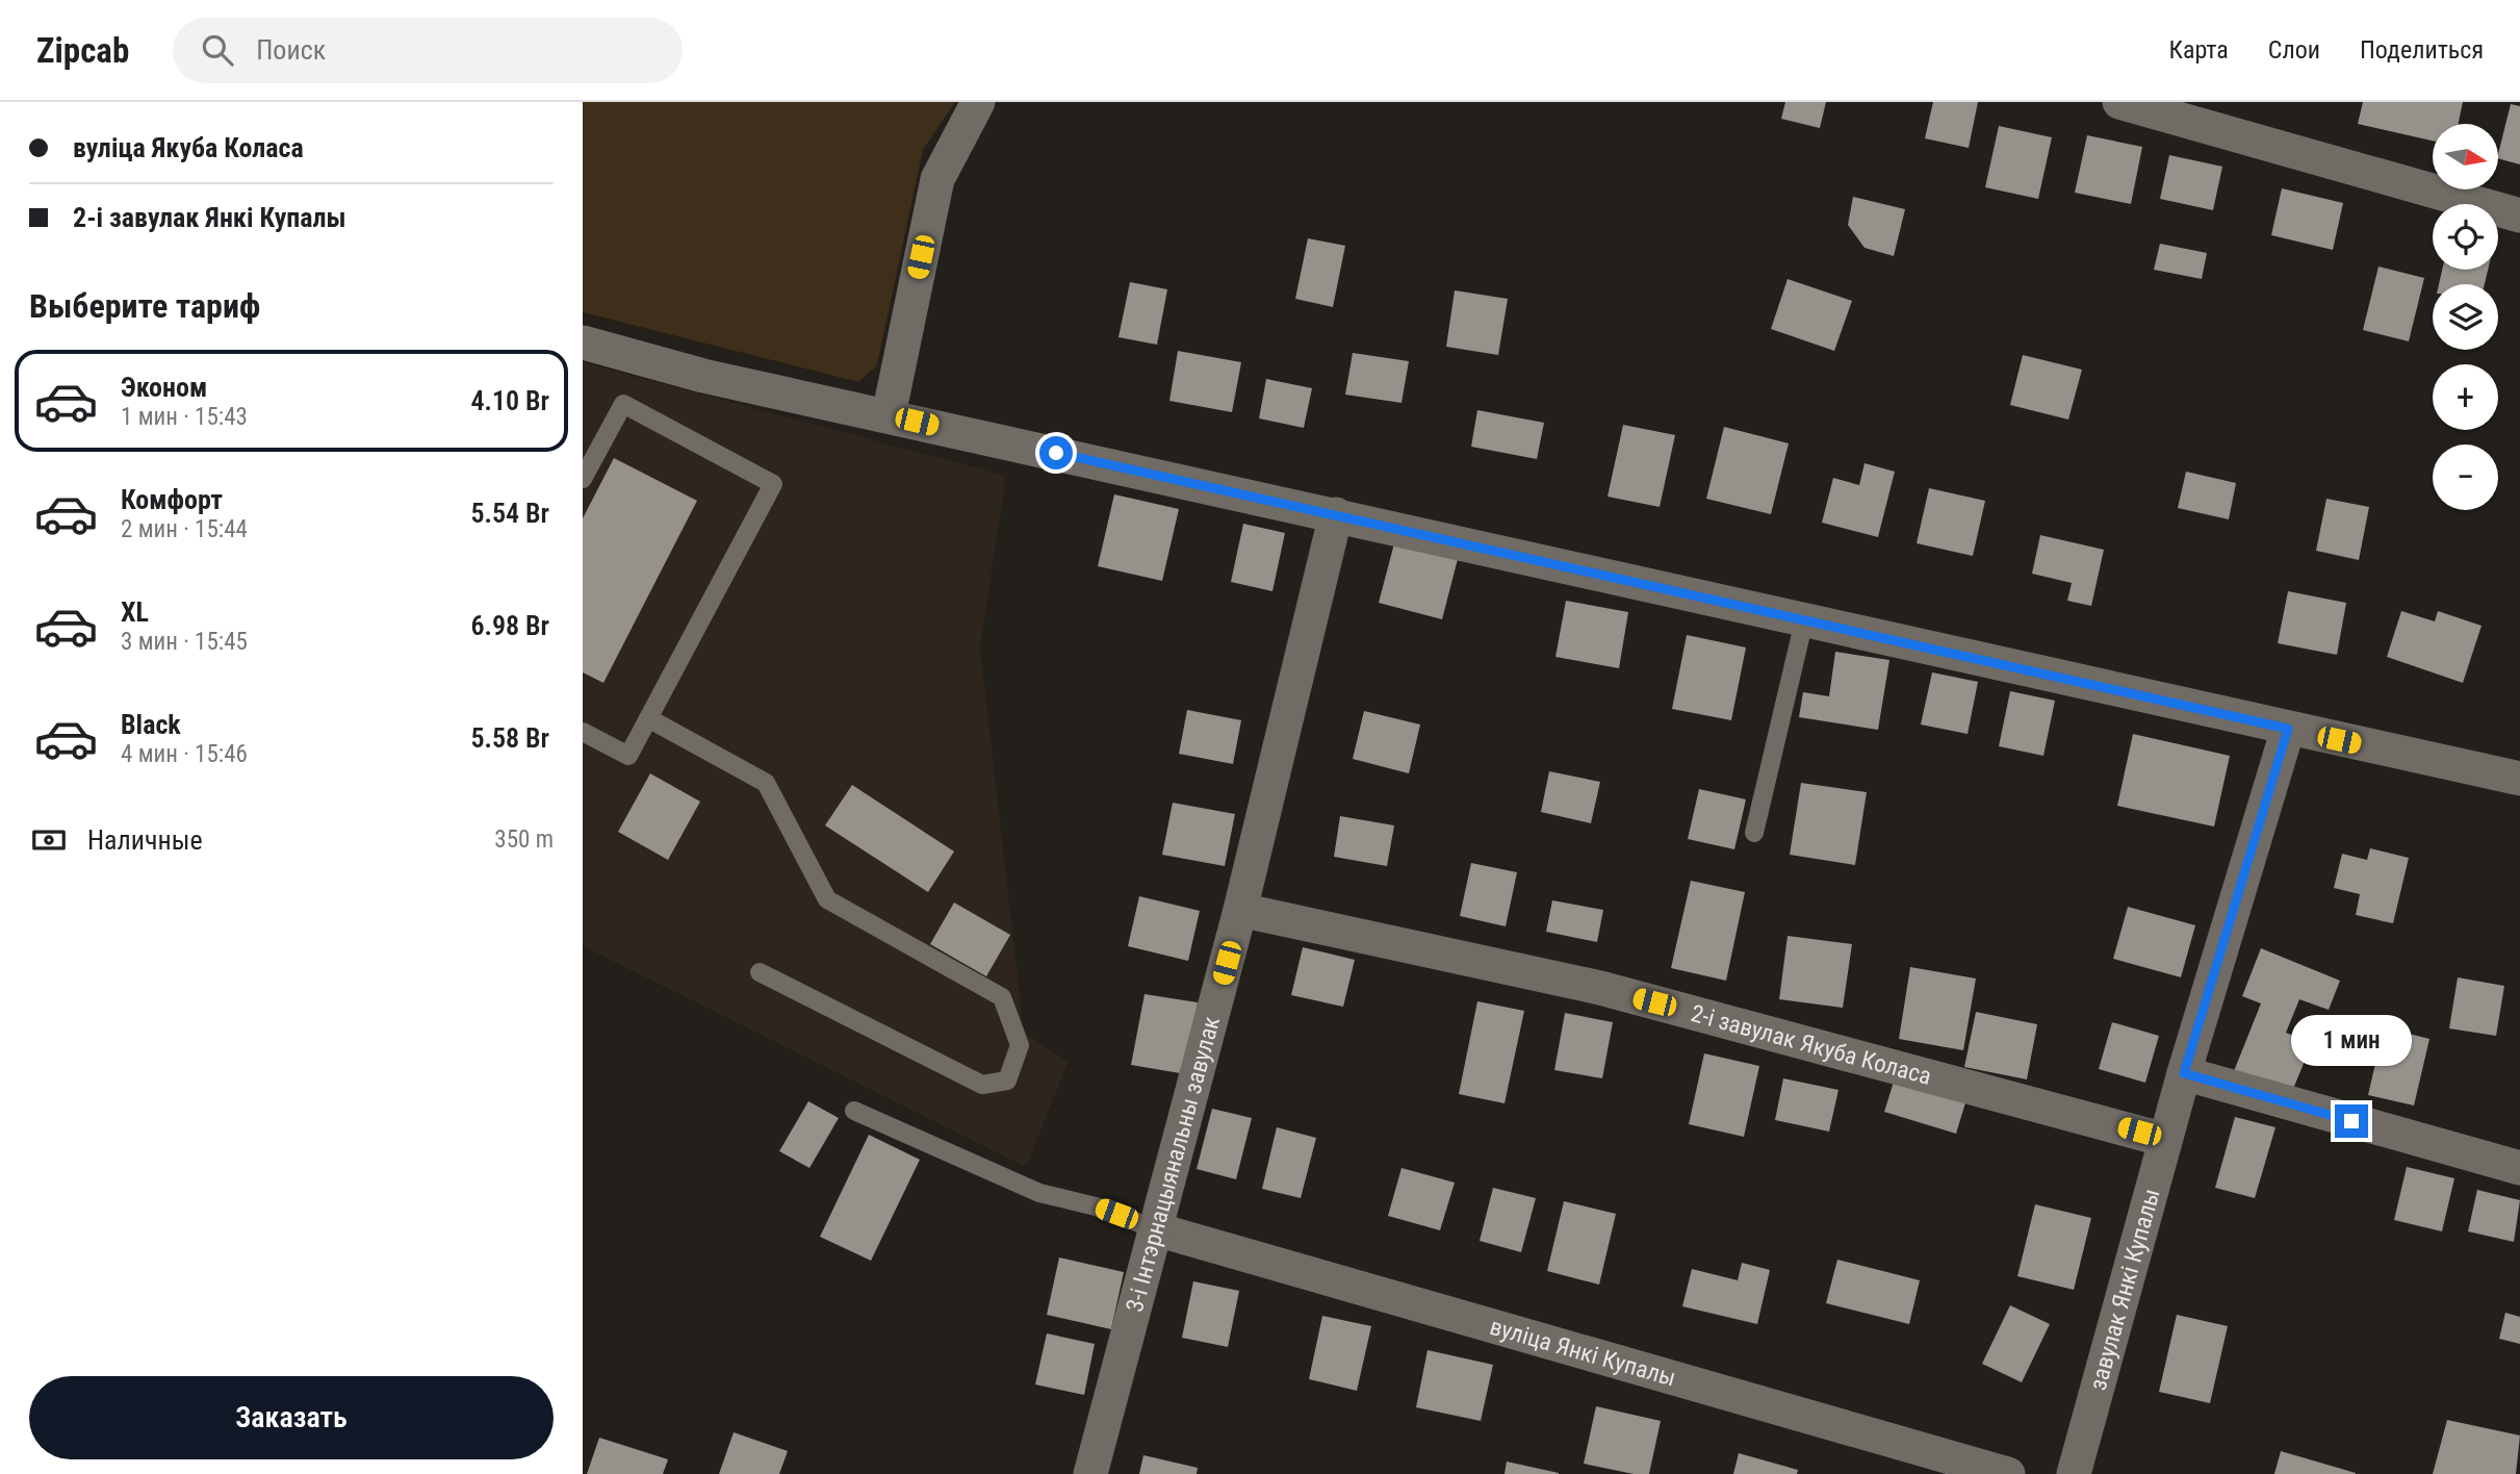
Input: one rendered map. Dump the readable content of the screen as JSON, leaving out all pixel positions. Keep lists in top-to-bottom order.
{
  "streets": {
    "street": [
      "2-і завулак Якуба Коласа",
      "3-і Інтэрнацыянальны завулак",
      "завулак Янкі Купалы",
      "вуліца Янкі Купалы"
    ]
  },
  "crossings": [
    ["2-і завулак Якуба Коласа", "3-і Інтэрнацыянальны завулак"],
    ["2-і завулак Якуба Коласа", "завулак Янкі Купалы"],
    ["3-і Інтэрнацыянальны завулак", "вуліца Янкі Купалы"]
  ],
  "north": "right",
  "page": {
    "header": "Zipcab",
    "search": "Поиск",
    "nav": ["Карта", "Слои", "Поделиться"],
    "banner": ["вуліца Якуба Коласа", "2-і завулак Янкі Купалы"],
    "map_buttons": ["+", "−"],
    "heading": "Выберите тариф",
    "list": [
      {
        "name": "Эконом",
        "note": "1 мин · 15:43",
        "value": "4.10 Br"
      },
      {
        "name": "Комфорт",
        "note": "2 мин · 15:44",
        "value": "5.54 Br"
      },
      {
        "name": "XL",
        "note": "3 мин · 15:45",
        "value": "6.98 Br"
      },
      {
        "name": "Black",
        "note": "4 мин · 15:46",
        "value": "5.58 Br"
      }
    ],
    "pay": ["Наличные", "350 m"],
    "bubble": "1 мин",
    "buttons": "Заказать"
  }
}
